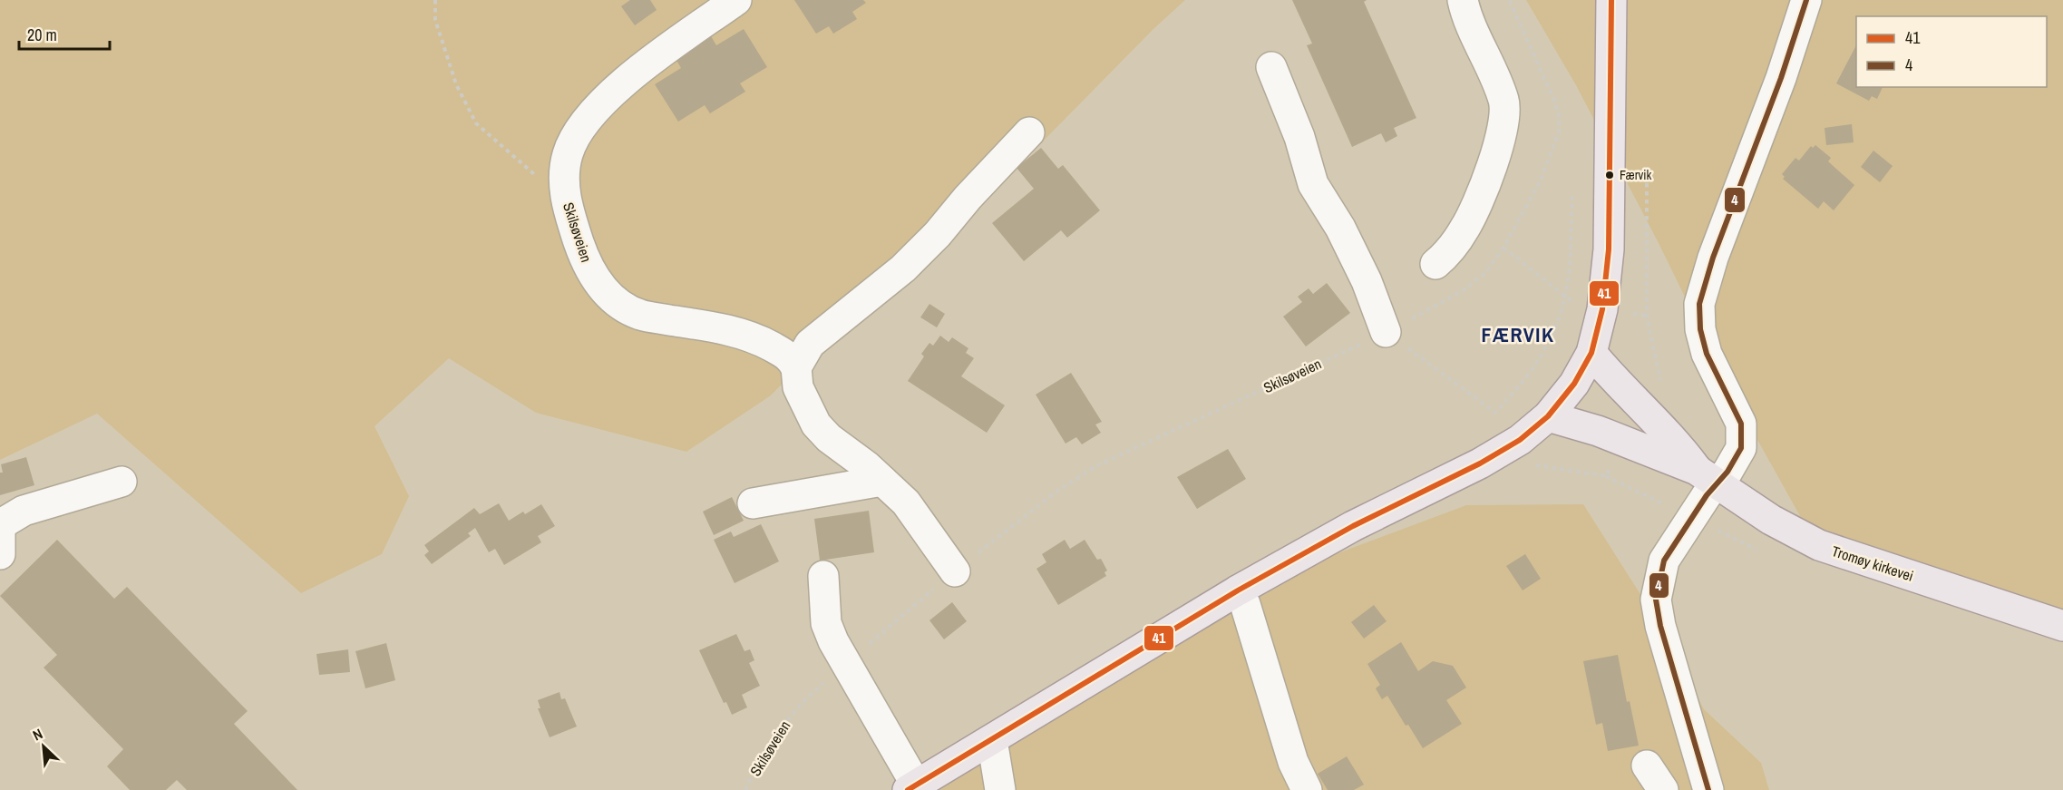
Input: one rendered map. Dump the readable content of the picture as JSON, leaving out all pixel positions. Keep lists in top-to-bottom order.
{
  "streets": {
    "main road": ["Tromøy kirkevei"],
    "street": ["Skilsøveien"]
  },
  "districts": ["FÆRVIK"],
  "places": ["Færvik"],
  "lines": ["transit line 41", "transit line 4"],
  "legend": ["41", "4"],
  "scale_bar": "20 m",
  "north": "top left"
}
